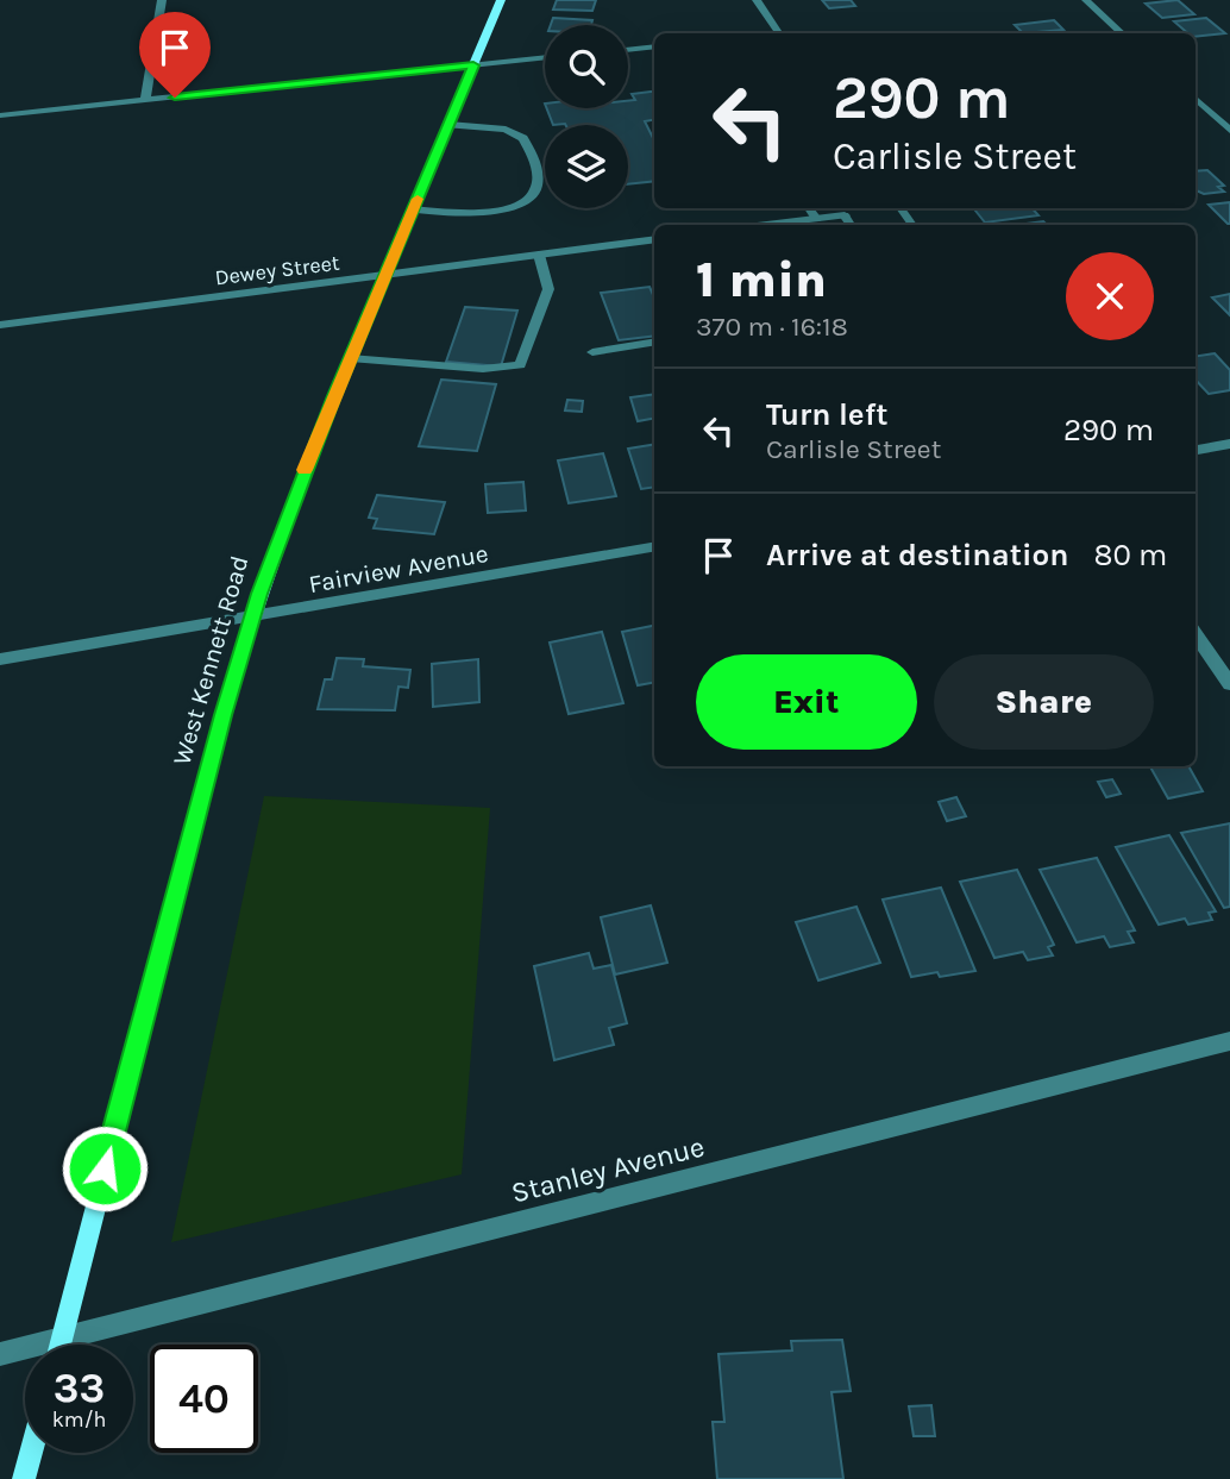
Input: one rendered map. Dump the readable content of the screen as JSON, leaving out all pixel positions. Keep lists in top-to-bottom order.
{
  "streets": {
    "street": [
      "Dewey Street",
      "Fairview Avenue",
      "West Kennett Road",
      "Stanley Avenue"
    ]
  },
  "crossings": [
    ["Dewey Street", "West Kennett Road"],
    ["Fairview Avenue", "West Kennett Road"],
    ["West Kennett Road", "Stanley Avenue"]
  ],
  "page": {
    "turn": ["290 m", "Carlisle Street"],
    "heading": ["1 min", "370 m · 16:18"],
    "list": [
      {
        "name": "Turn left",
        "note": "Carlisle Street",
        "value": "290 m"
      },
      {
        "name": "Arrive at destination",
        "value": "80 m"
      }
    ],
    "buttons": ["Exit", "Share"],
    "speed": "33 km/h",
    "limit": "40"
  }
}
